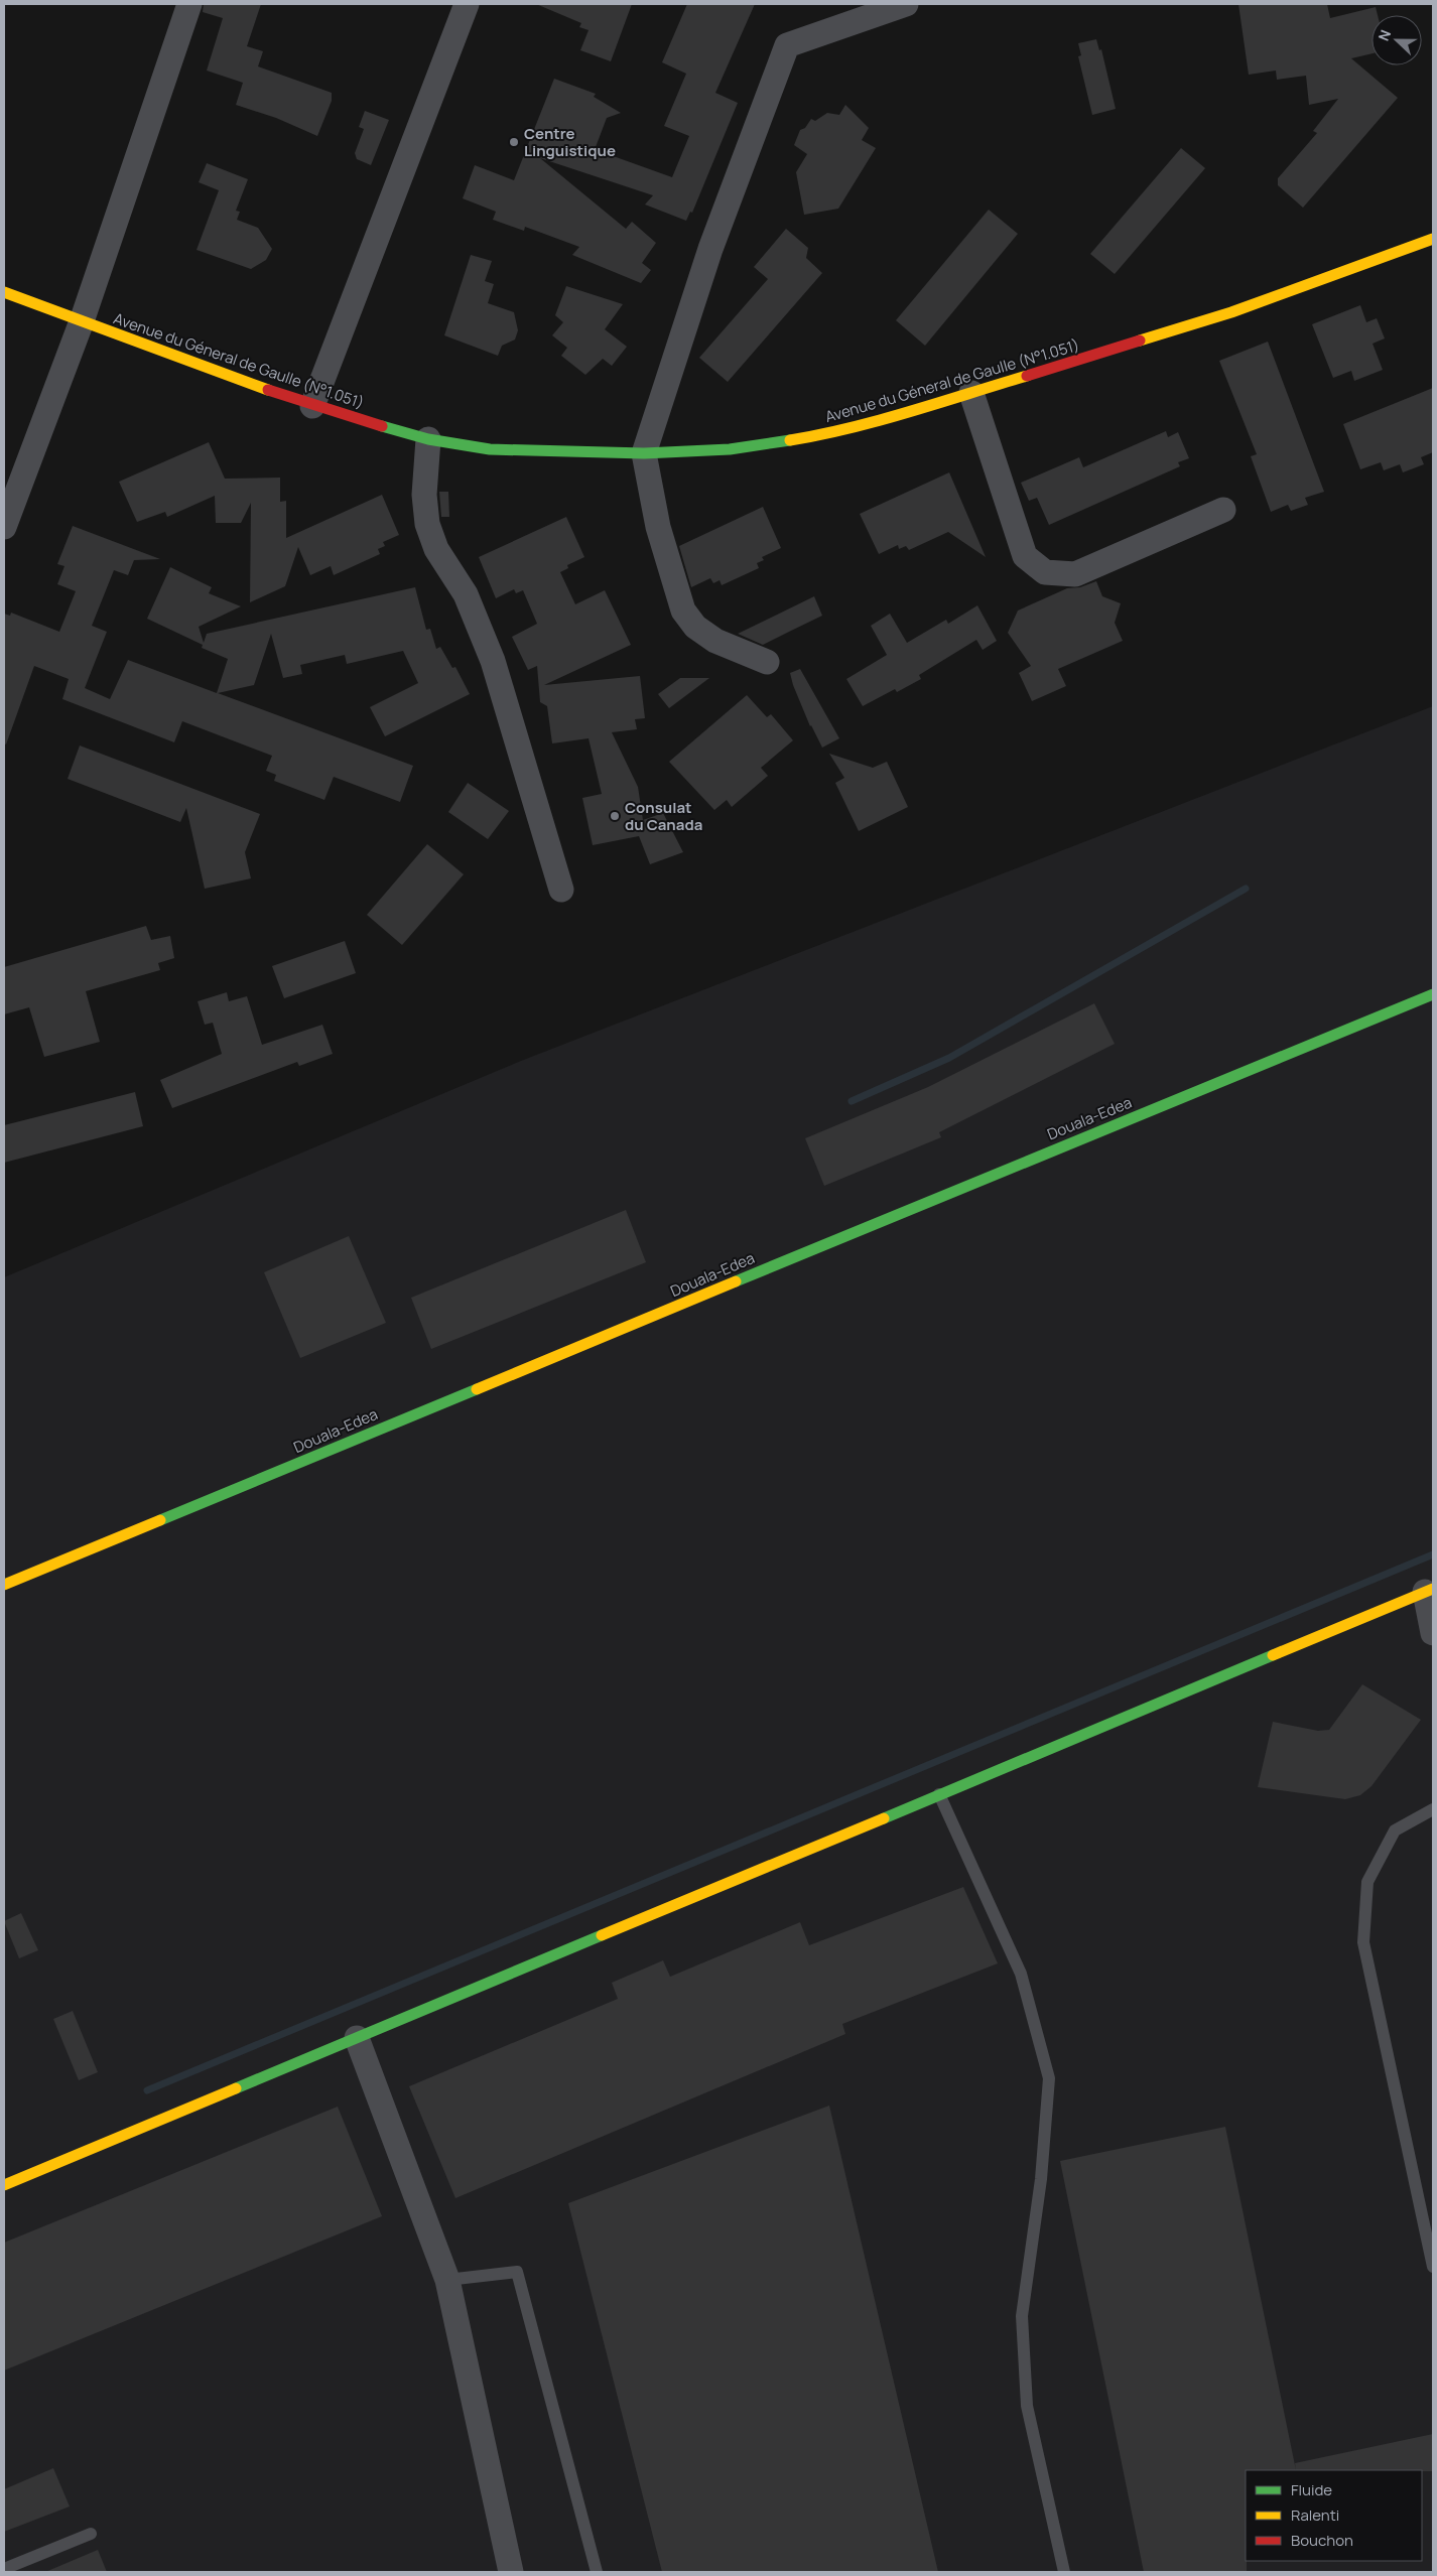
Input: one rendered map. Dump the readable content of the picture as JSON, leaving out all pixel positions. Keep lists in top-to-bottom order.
{
  "streets": {
    "main road": ["Avenue du Géneral de Gaulle (N°1.051)", "Douala-Edea"]
  },
  "places": ["Centre Linguistique", "Consulat du Canada"],
  "legend": ["Fluide", "Ralenti", "Bouchon"],
  "north": "left"
}
